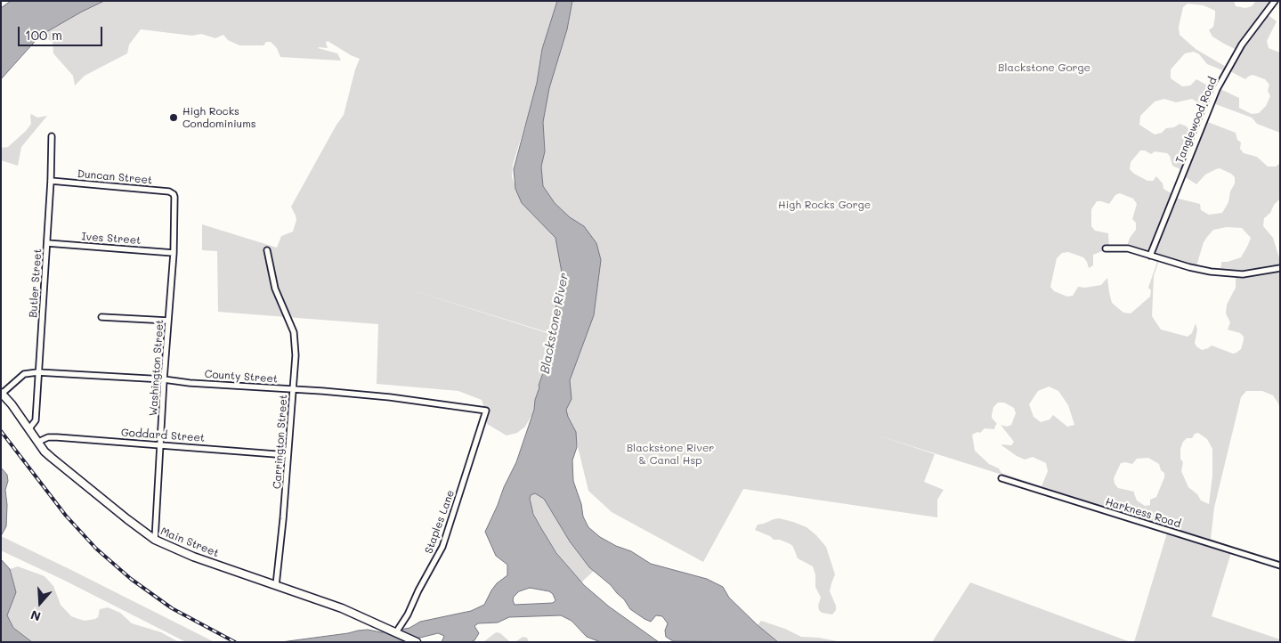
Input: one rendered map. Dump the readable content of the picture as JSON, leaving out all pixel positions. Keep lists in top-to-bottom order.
{
  "streets": {
    "main road": ["Main Street"],
    "street": [
      "Tanglewood Road",
      "Duncan Street",
      "Ives Street",
      "Butler Street",
      "Washington Street",
      "County Street",
      "Goddard Street",
      "Carrington Street",
      "Harkness Road",
      "Staples Lane"
    ]
  },
  "crossings": [
    ["Duncan Street", "Butler Street"],
    ["Duncan Street", "Washington Street"],
    ["Ives Street", "Butler Street"],
    ["Ives Street", "Washington Street"],
    ["Butler Street", "County Street"],
    ["Butler Street", "Main Street"],
    ["Washington Street", "County Street"],
    ["Washington Street", "Goddard Street"],
    ["Washington Street", "Main Street"],
    ["County Street", "Carrington Street"],
    ["County Street", "Staples Lane"],
    ["County Street", "Main Street"],
    ["Goddard Street", "Carrington Street"],
    ["Goddard Street", "Main Street"],
    ["Carrington Street", "Main Street"],
    ["Staples Lane", "Main Street"]
  ],
  "water": ["Blackstone River"],
  "parks": ["Blackstone Gorge", "High Rocks Gorge", "Blackstone River & Canal Hsp"],
  "places": ["High Rocks Condominiums"],
  "scale_bar": "100 m",
  "north": "bottom"
}
